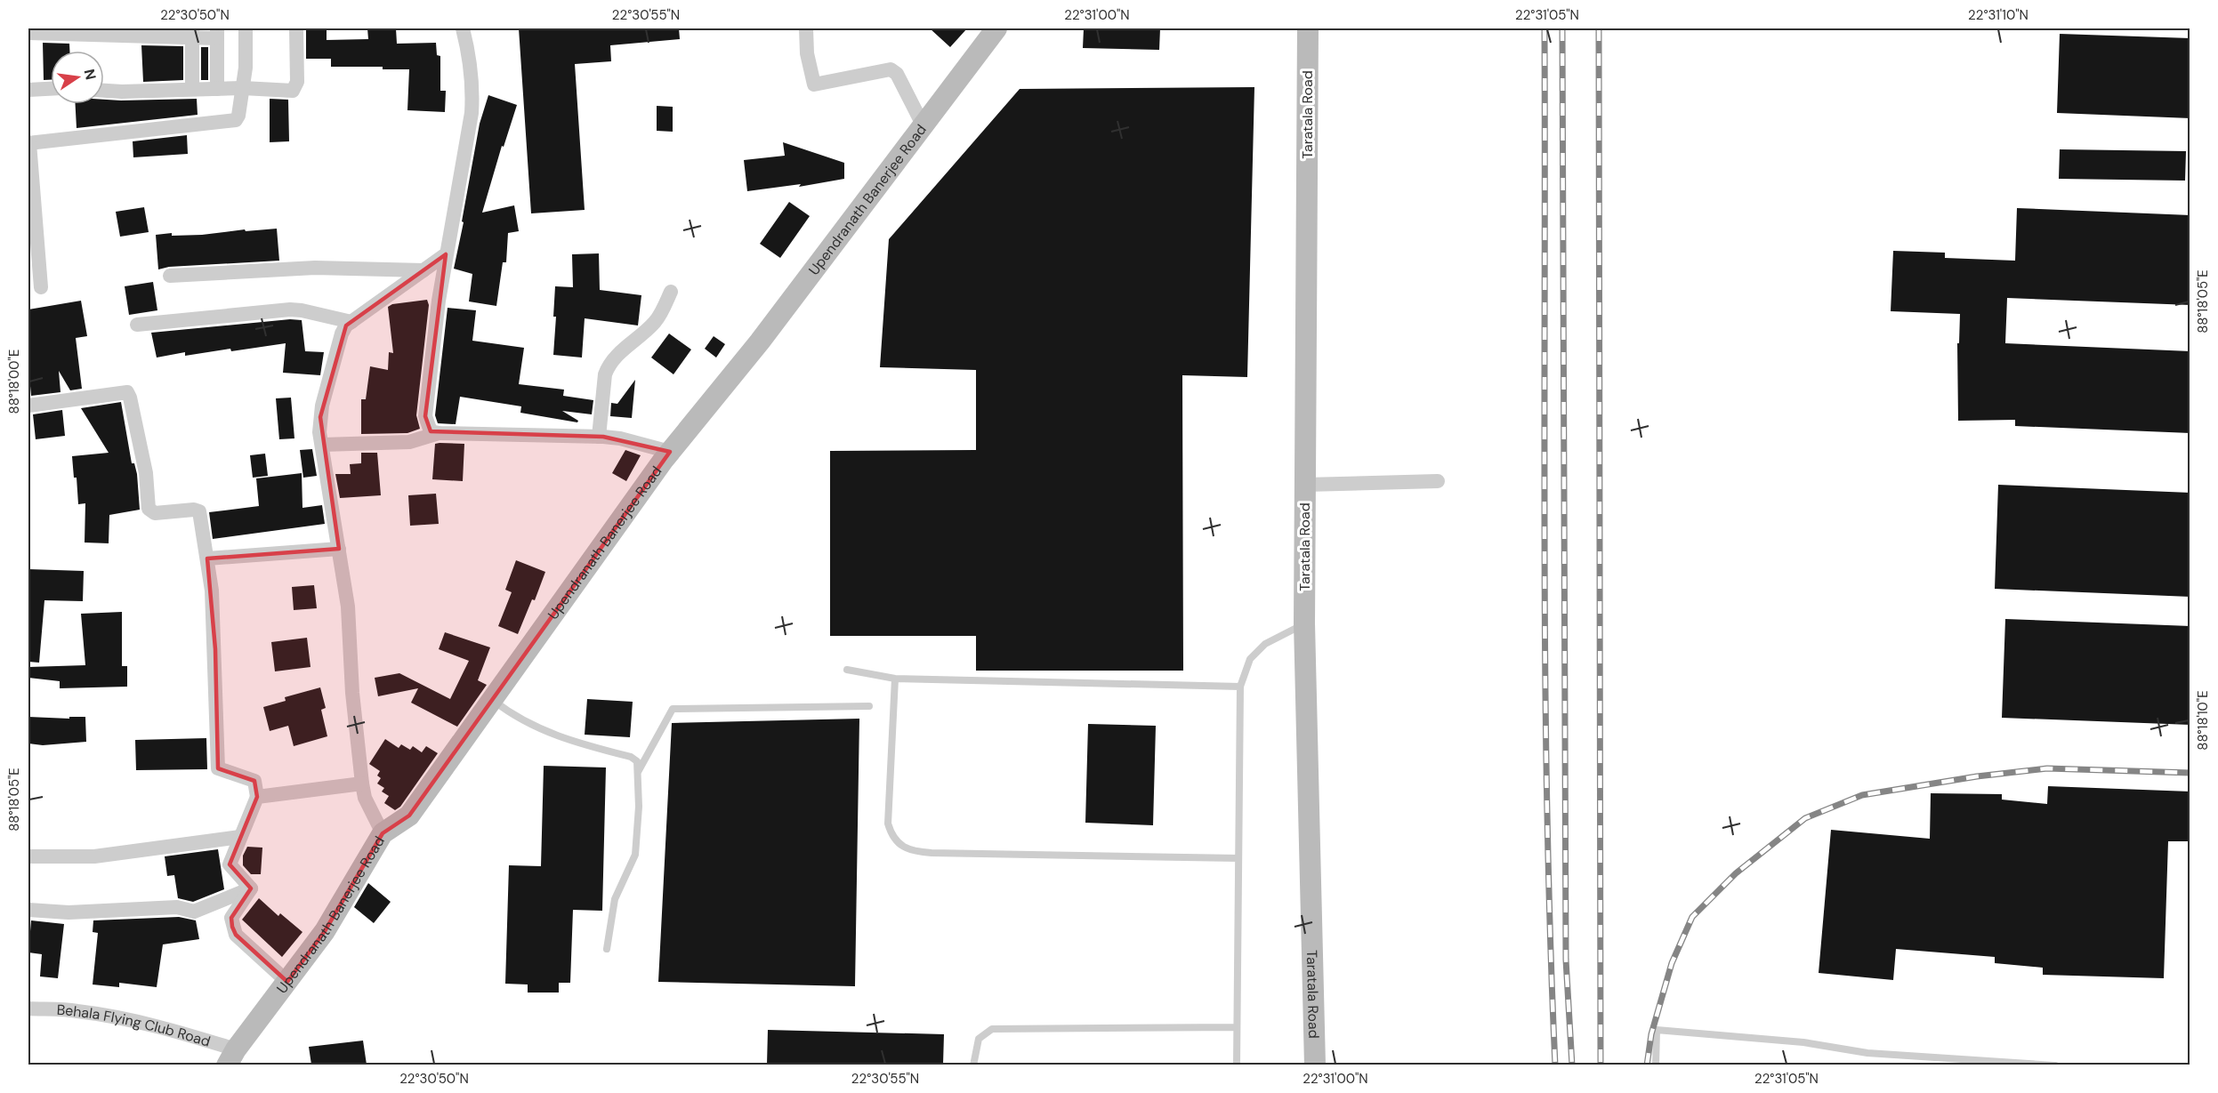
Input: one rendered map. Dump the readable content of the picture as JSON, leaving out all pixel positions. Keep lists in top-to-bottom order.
{
  "streets": {
    "street": ["Taratala Road", "Upendranath Banerjee Road", "Behala Flying Club Road"]
  },
  "crossings": [
    ["Upendranath Banerjee Road", "Behala Flying Club Road"]
  ],
  "north": "right",
  "coordinates": [
    "22°30'50\"N",
    "22°30'55\"N",
    "22°31'00\"N",
    "22°31'05\"N",
    "22°31'10\"N",
    "88°18'05\"E",
    "88°18'00\"E",
    "88°18'10\"E"
  ]
}
